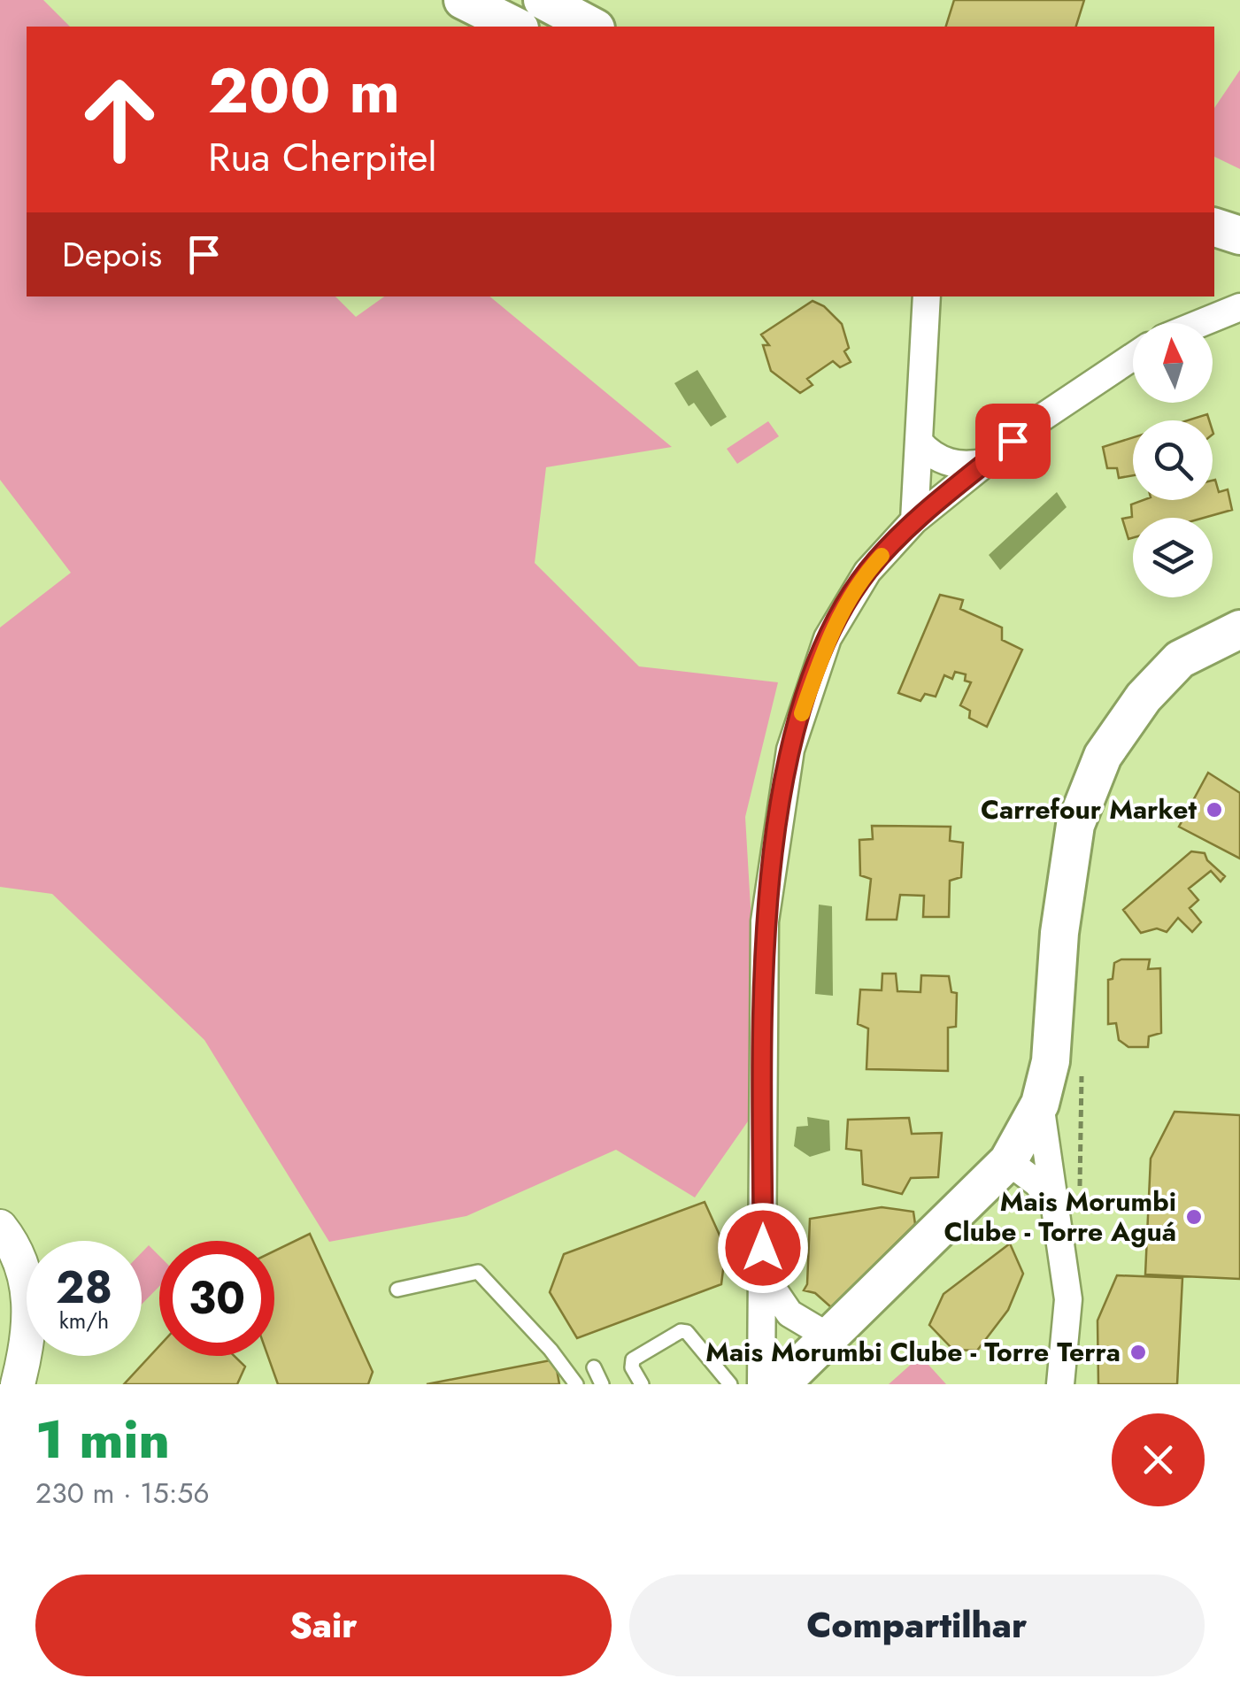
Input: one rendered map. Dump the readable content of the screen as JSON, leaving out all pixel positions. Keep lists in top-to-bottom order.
{
  "places": ["Carrefour Market", "Mais Morumbi Clube - Torre Aguá", "Mais Morumbi Clube - Torre Terra"],
  "north": "top",
  "page": {
    "turn": ["200 m", "Rua Cherpitel"],
    "then": "Depois",
    "speed": "28 km/h",
    "limit": "30",
    "heading": ["1 min", "230 m · 15:56"],
    "buttons": ["Sair", "Compartilhar"]
  }
}
